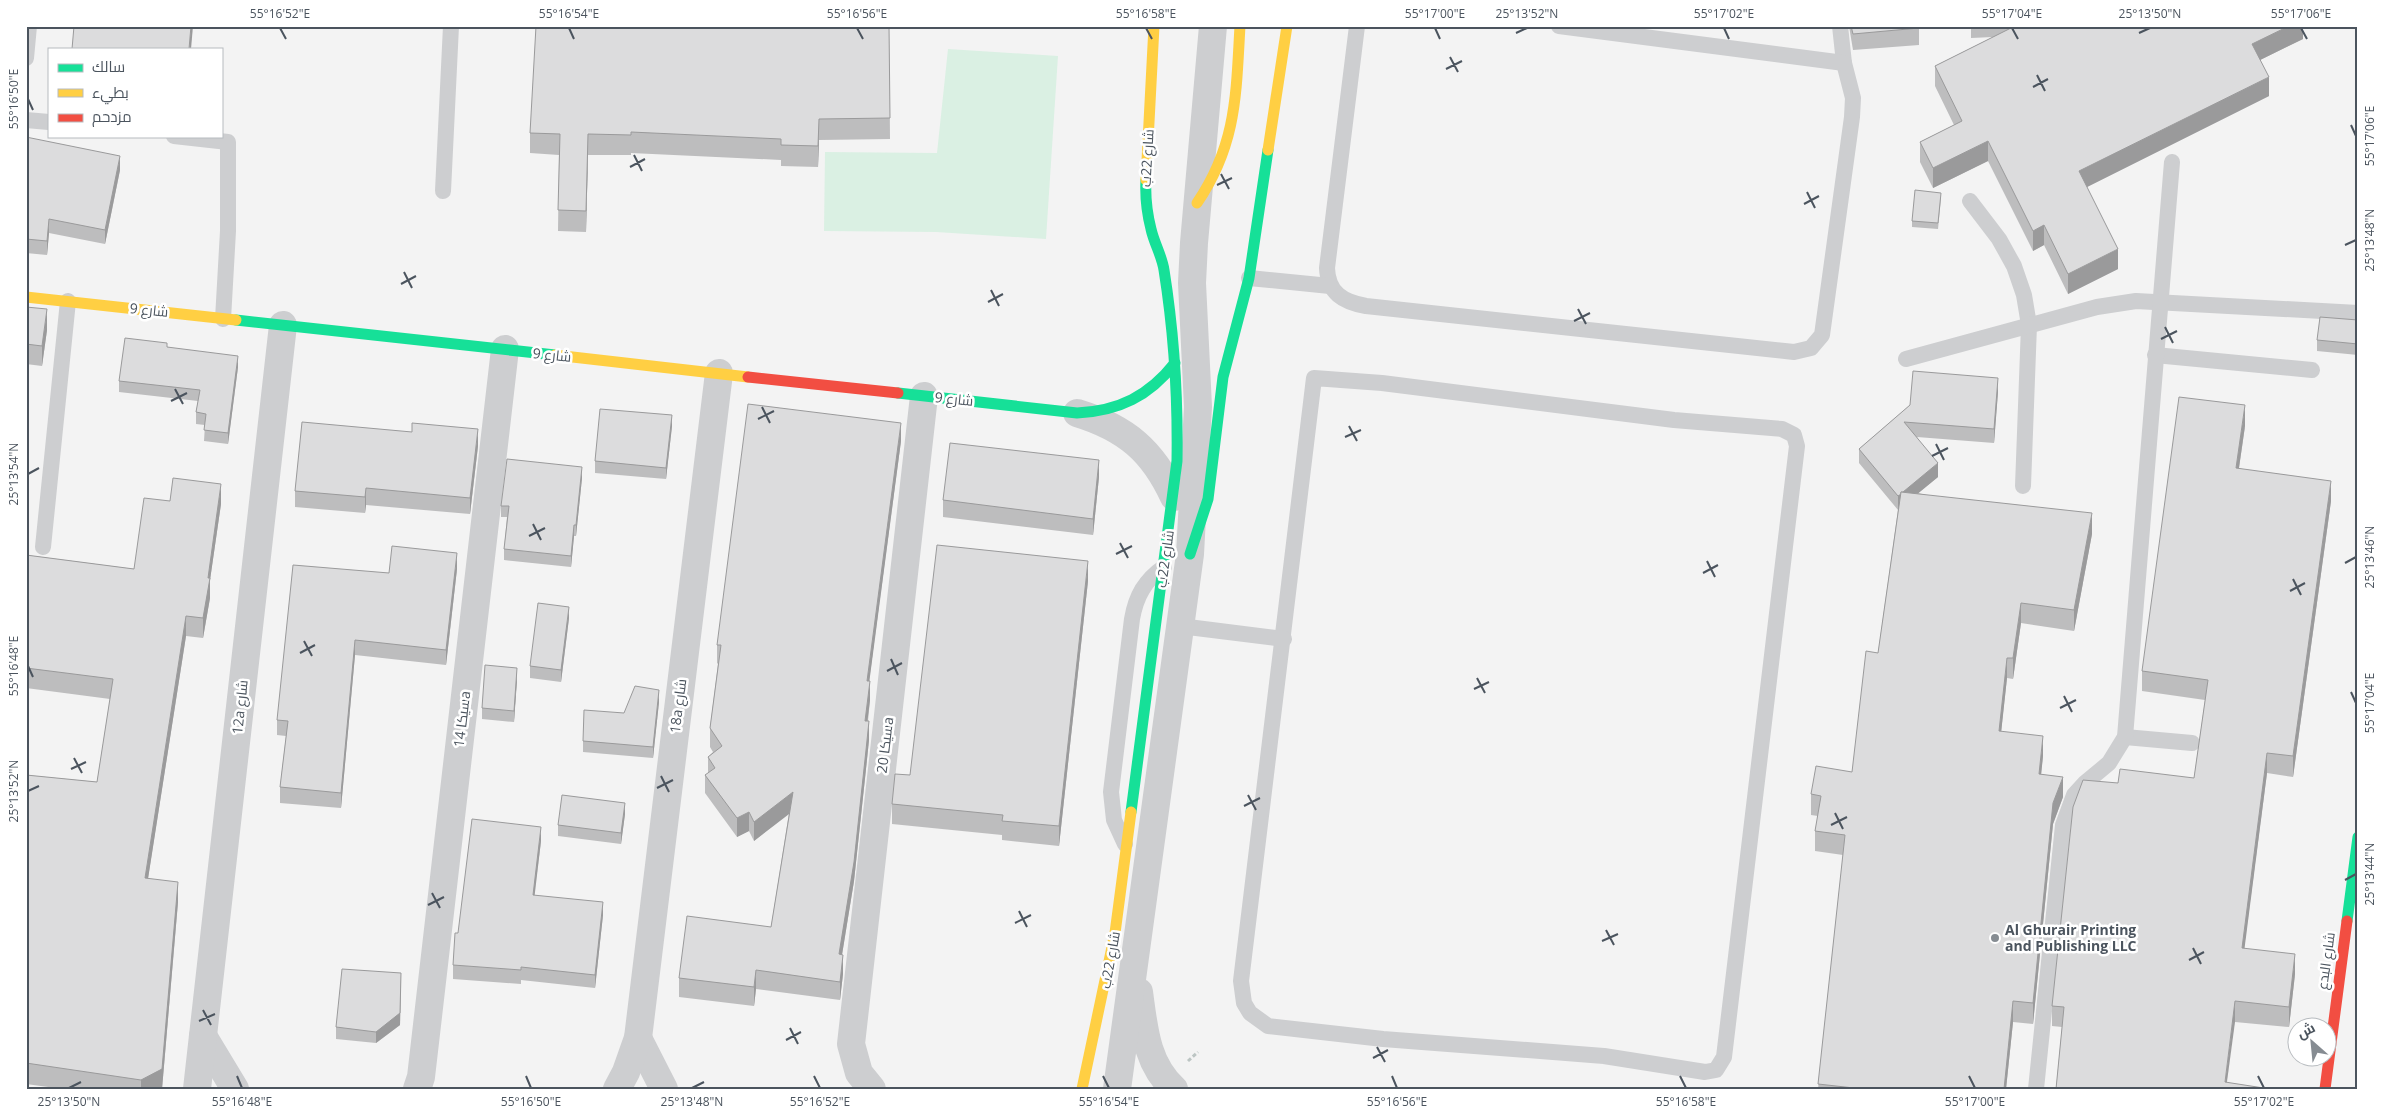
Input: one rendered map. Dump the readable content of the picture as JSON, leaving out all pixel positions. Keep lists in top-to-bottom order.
{
  "streets": {
    "main road": ["شارع 22ب", "شارع 9", "شارع البدع"],
    "street": [
      "18a شارع",
      "12a شارع",
      "سيكا 14a",
      "سيكا 20a"
    ]
  },
  "crossings": [
    ["شارع 22ب", "شارع 9"],
    ["شارع 9", "18a شارع"],
    ["شارع 9", "12a شارع"],
    ["شارع 9", "سيكا 14a"],
    ["شارع 9", "سيكا 20a"]
  ],
  "places": ["Al Ghurair Printing and Publishing LLC"],
  "legend": ["سالك", "بطيء", "مزدحم"],
  "north": "top left",
  "coordinates": [
    "55°16'52\"E",
    "55°16'54\"E",
    "55°16'56\"E",
    "55°16'58\"E",
    "55°17'00\"E",
    "25°13'52\"N",
    "55°17'02\"E",
    "55°17'04\"E",
    "25°13'50\"N",
    "55°17'06\"E",
    "55°16'50\"E",
    "25°13'48\"N",
    "25°13'54\"N",
    "25°13'46\"N",
    "55°16'48\"E",
    "25°13'44\"N"
  ]
}
